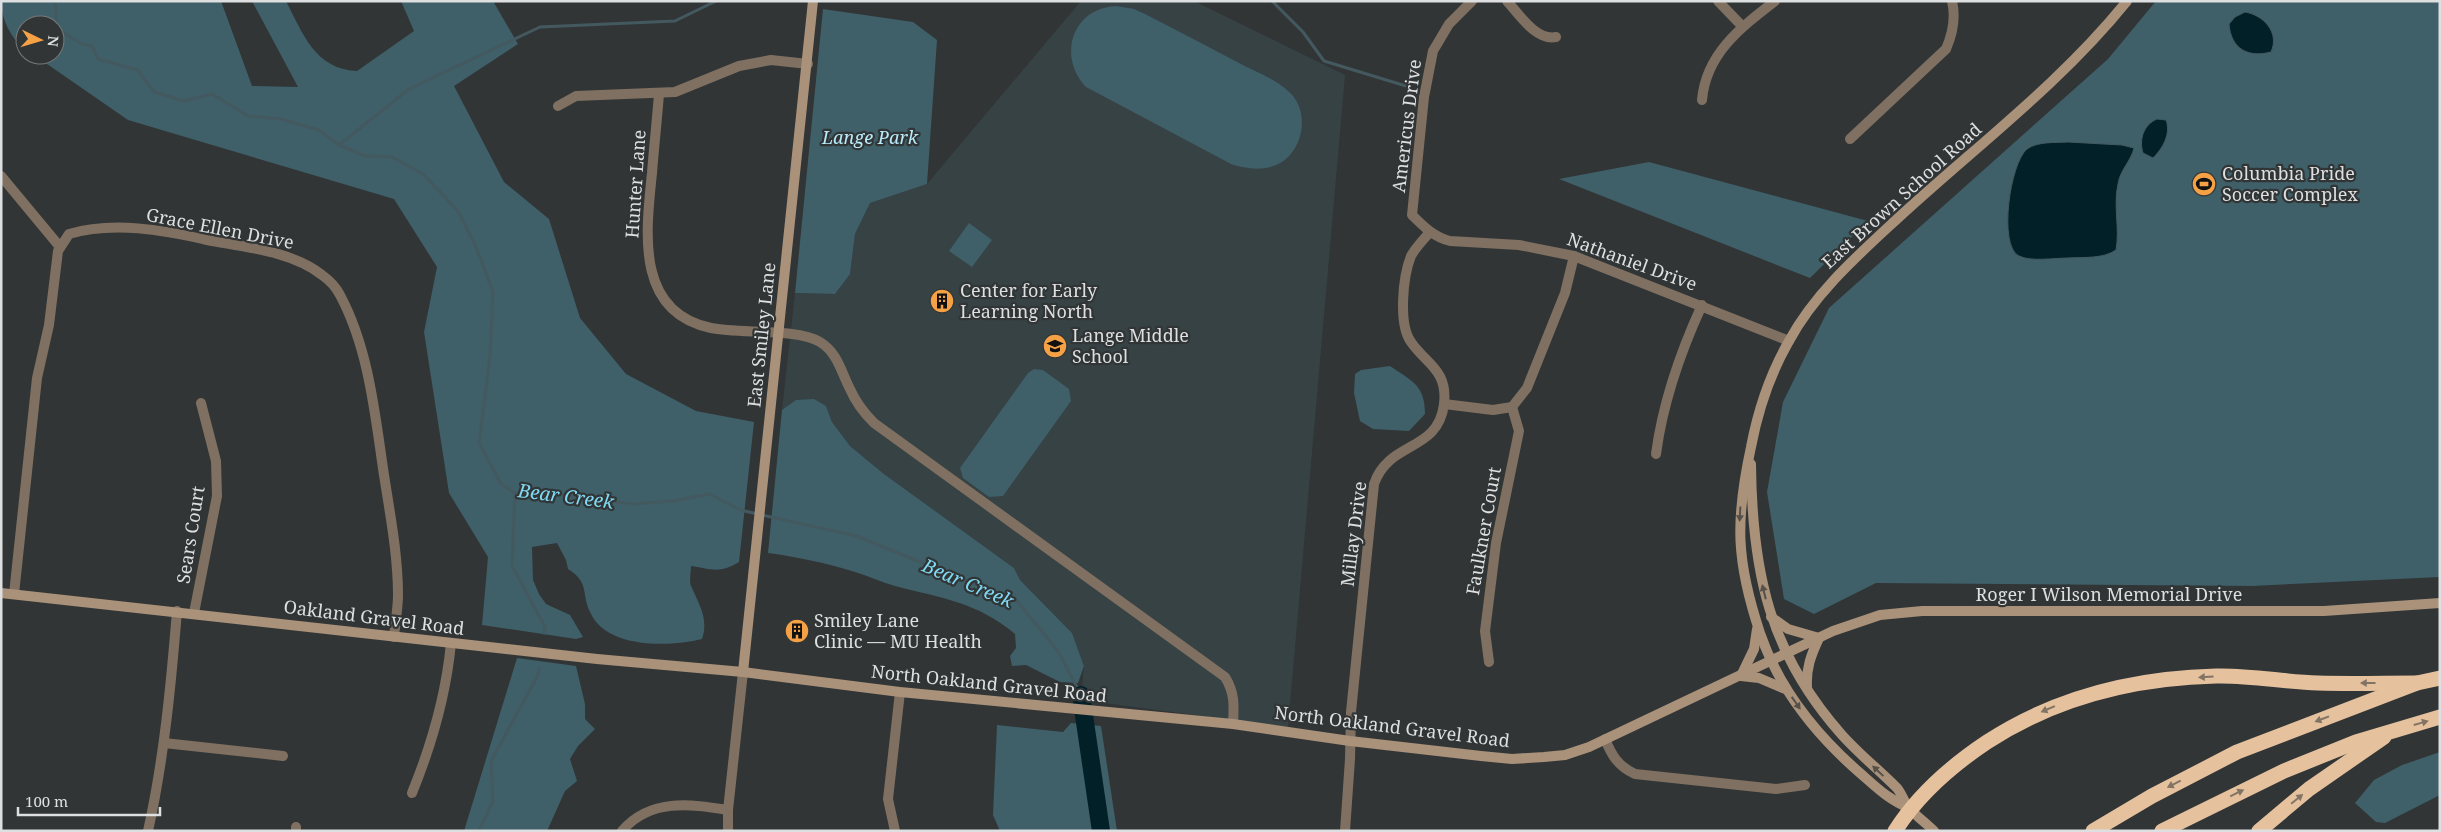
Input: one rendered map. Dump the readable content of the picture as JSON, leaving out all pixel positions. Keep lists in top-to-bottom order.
{
  "streets": {
    "street": [
      "Americus Drive",
      "Hunter Lane",
      "East Brown School Road",
      "Grace Ellen Drive",
      "Nathaniel Drive",
      "East Smiley Lane",
      "Faulkner Court",
      "Millay Drive",
      "Sears Court",
      "Roger I Wilson Memorial Drive",
      "Oakland Gravel Road",
      "North Oakland Gravel Road"
    ]
  },
  "crossings": [
    ["Americus Drive", "Nathaniel Drive"],
    ["Hunter Lane", "East Smiley Lane"],
    ["Hunter Lane", "North Oakland Gravel Road"],
    ["East Brown School Road", "Nathaniel Drive"],
    ["East Brown School Road", "Roger I Wilson Memorial Drive"],
    ["East Brown School Road", "North Oakland Gravel Road"],
    ["Grace Ellen Drive", "Oakland Gravel Road"],
    ["East Smiley Lane", "Oakland Gravel Road"],
    ["East Smiley Lane", "North Oakland Gravel Road"],
    ["Millay Drive", "North Oakland Gravel Road"],
    ["Sears Court", "Oakland Gravel Road"],
    ["Roger I Wilson Memorial Drive", "North Oakland Gravel Road"],
    ["Oakland Gravel Road", "North Oakland Gravel Road"]
  ],
  "water": ["Bear Creek"],
  "parks": ["Lange Park"],
  "places": {
    "sports": ["Columbia Pride Soccer Complex"],
    "building": ["Center for Early Learning North", "Smiley Lane Clinic — MU Health"],
    "school or university": ["Lange Middle School"]
  },
  "scale_bar": "100 m",
  "north": "right"
}
